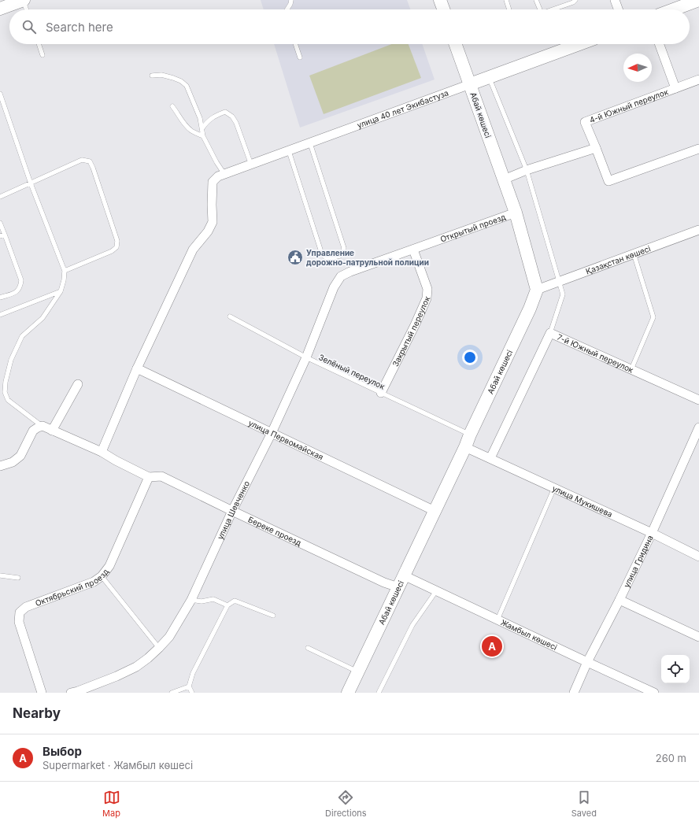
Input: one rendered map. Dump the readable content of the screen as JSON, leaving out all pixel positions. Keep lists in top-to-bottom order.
{
  "streets": {
    "street": [
      "4-й Южный переулок",
      "улица 40 лет Экибастуза",
      "Абай көшесі",
      "Открытый проезд",
      "Қазақстан көшесі",
      "Закрытый переулок",
      "7-й Южный переулок",
      "улица Первомайская",
      "улица Мукишева",
      "улица Шевченко",
      "Береке проезд",
      "улица Гридина",
      "Октябрьский проезд",
      "Жамбыл көшесі"
    ],
    "lane": ["Зелёный переулок"]
  },
  "crossings": [
    ["улица 40 лет Экибастуза", "Абай көшесі"],
    ["улица 40 лет Экибастуза", "улица Первомайская"],
    ["Абай көшесі", "Открытый проезд"],
    ["Абай көшесі", "Қазақстан көшесі"],
    ["Абай көшесі", "Зелёный переулок"],
    ["Абай көшесі", "улица Первомайская"],
    ["Абай көшесі", "улица Мукишева"],
    ["Абай көшесі", "Береке проезд"],
    ["Абай көшесі", "Жамбыл көшесі"],
    ["Открытый проезд", "Закрытый переулок"],
    ["Открытый проезд", "улица Шевченко"],
    ["Закрытый переулок", "Зелёный переулок"],
    ["7-й Южный переулок", "улица Мукишева"],
    ["Зелёный переулок", "улица Шевченко"],
    ["улица Первомайская", "улица Шевченко"],
    ["улица Мукишева", "улица Гридина"],
    ["улица Шевченко", "Береке проезд"],
    ["Береке проезд", "Октябрьский проезд"],
    ["улица Гридина", "Жамбыл көшесі"]
  ],
  "places": {
    "public building": ["Управление дорожно-патрульной полиции"]
  },
  "north": "left",
  "page": {
    "search": "Search here",
    "pins": "A",
    "heading": "Nearby",
    "list": [
      {
        "mark": "A",
        "name": "Выбор",
        "note": "Supermarket · Жамбыл көшесі",
        "value": "260 m"
      }
    ],
    "nav": ["Map", "Directions", "Saved"]
  }
}
